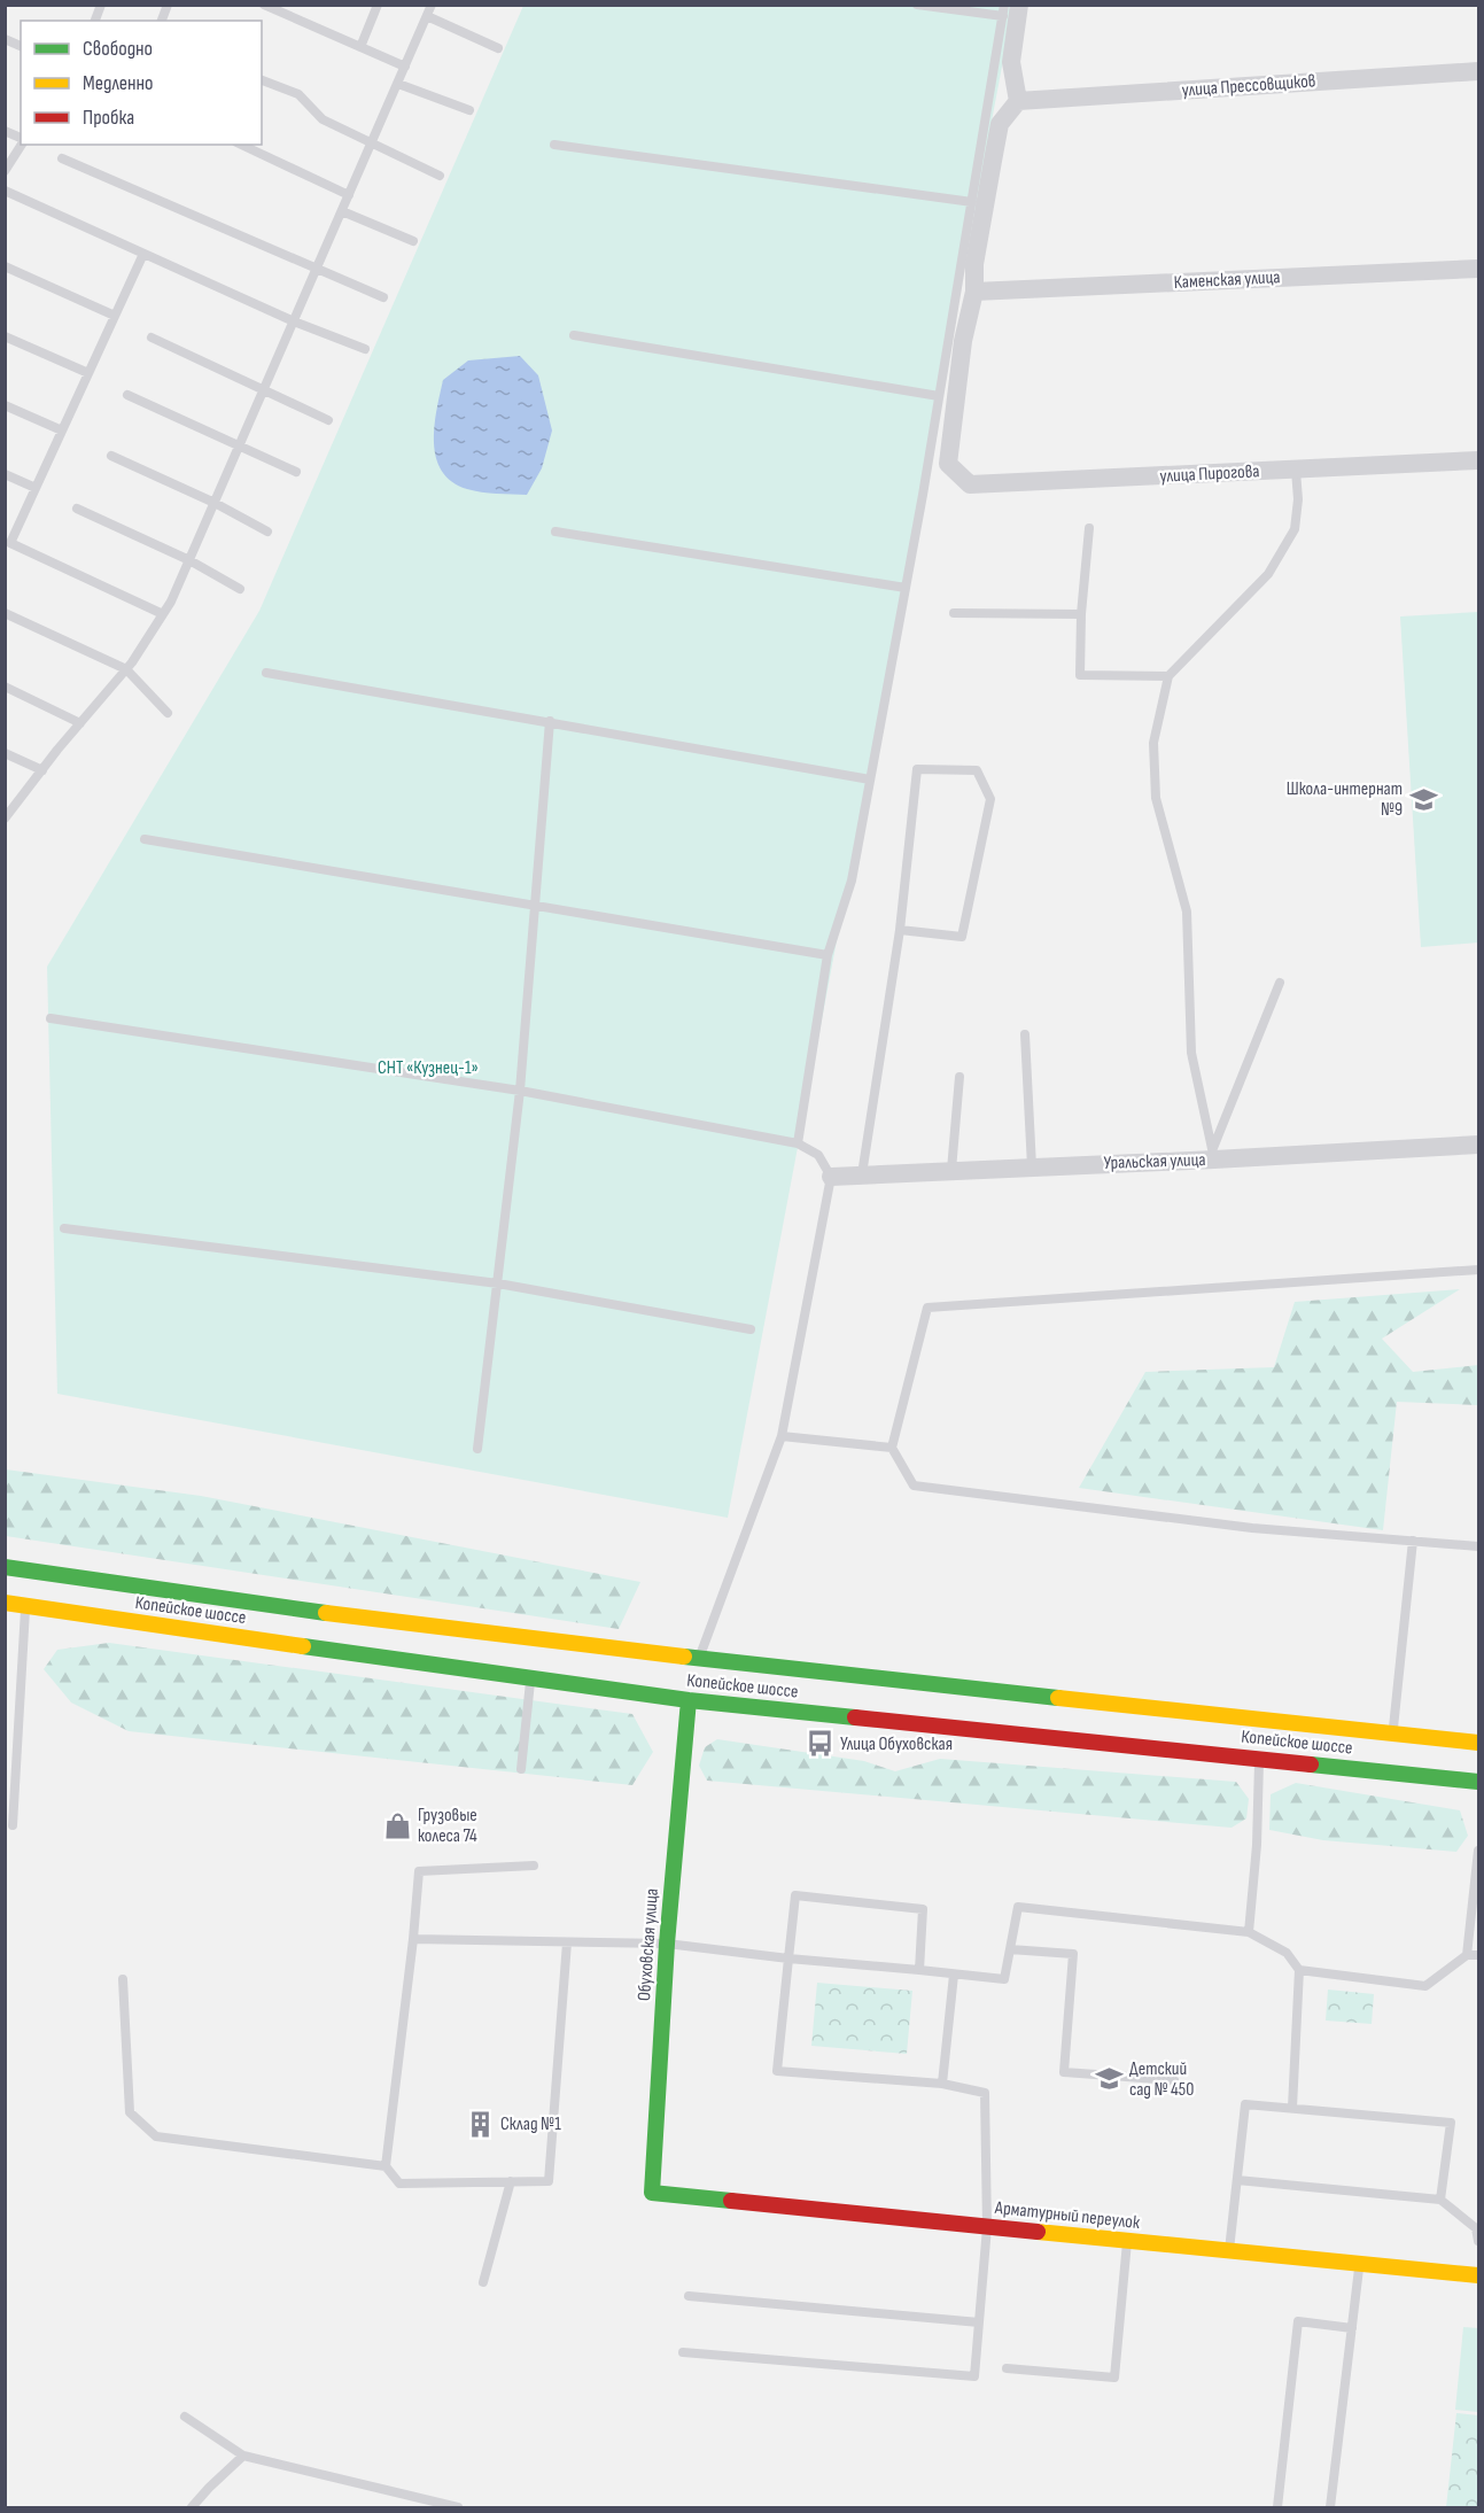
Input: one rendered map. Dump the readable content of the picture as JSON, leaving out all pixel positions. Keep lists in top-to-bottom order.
{
  "streets": {
    "main road": ["Копейское шоссе", "Обуховская улица", "Арматурный переулок"],
    "street": [
      "улица Прессовщиков",
      "Каменская улица",
      "улица Пирогова",
      "Уральская улица"
    ]
  },
  "crossings": [
    ["Каменская улица", "улица Пирогова"],
    ["Копейское шоссе", "Обуховская улица"],
    ["Обуховская улица", "Арматурный переулок"]
  ],
  "parks": ["СНТ «Кузнец-1»"],
  "places": {
    "school or university": ["Школа-интернат №9", "Детский сад № 450"],
    "bus stop": ["Улица Обуховская"],
    "shop": ["Грузовые колеса 74"],
    "building": ["Склад №1"]
  },
  "legend": ["Свободно", "Медленно", "Пробка"]
}
